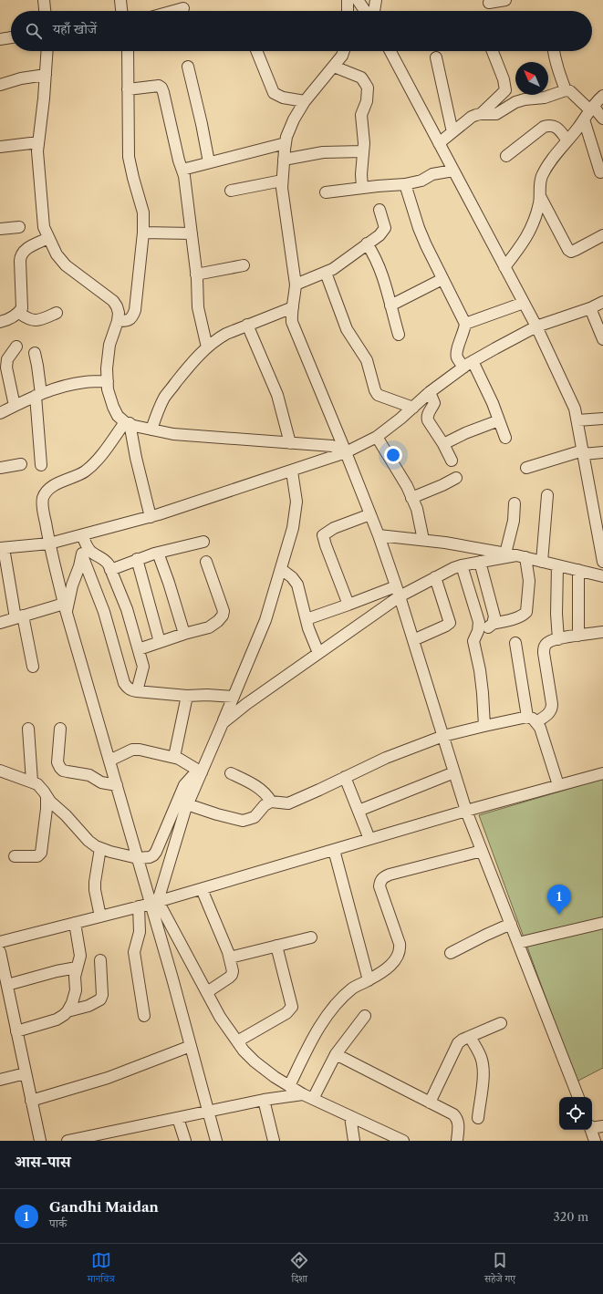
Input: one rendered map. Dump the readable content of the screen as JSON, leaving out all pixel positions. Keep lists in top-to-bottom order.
{
  "north": "top left",
  "page": {
    "search": "यहाँ खोजें",
    "pins": "1",
    "heading": "आस-पास",
    "list": [
      {
        "mark": "1",
        "name": "Gandhi Maidan",
        "note": "पार्क",
        "value": "320 m"
      }
    ],
    "nav": ["मानचित्र", "दिशा", "सहेजे गए"]
  }
}
